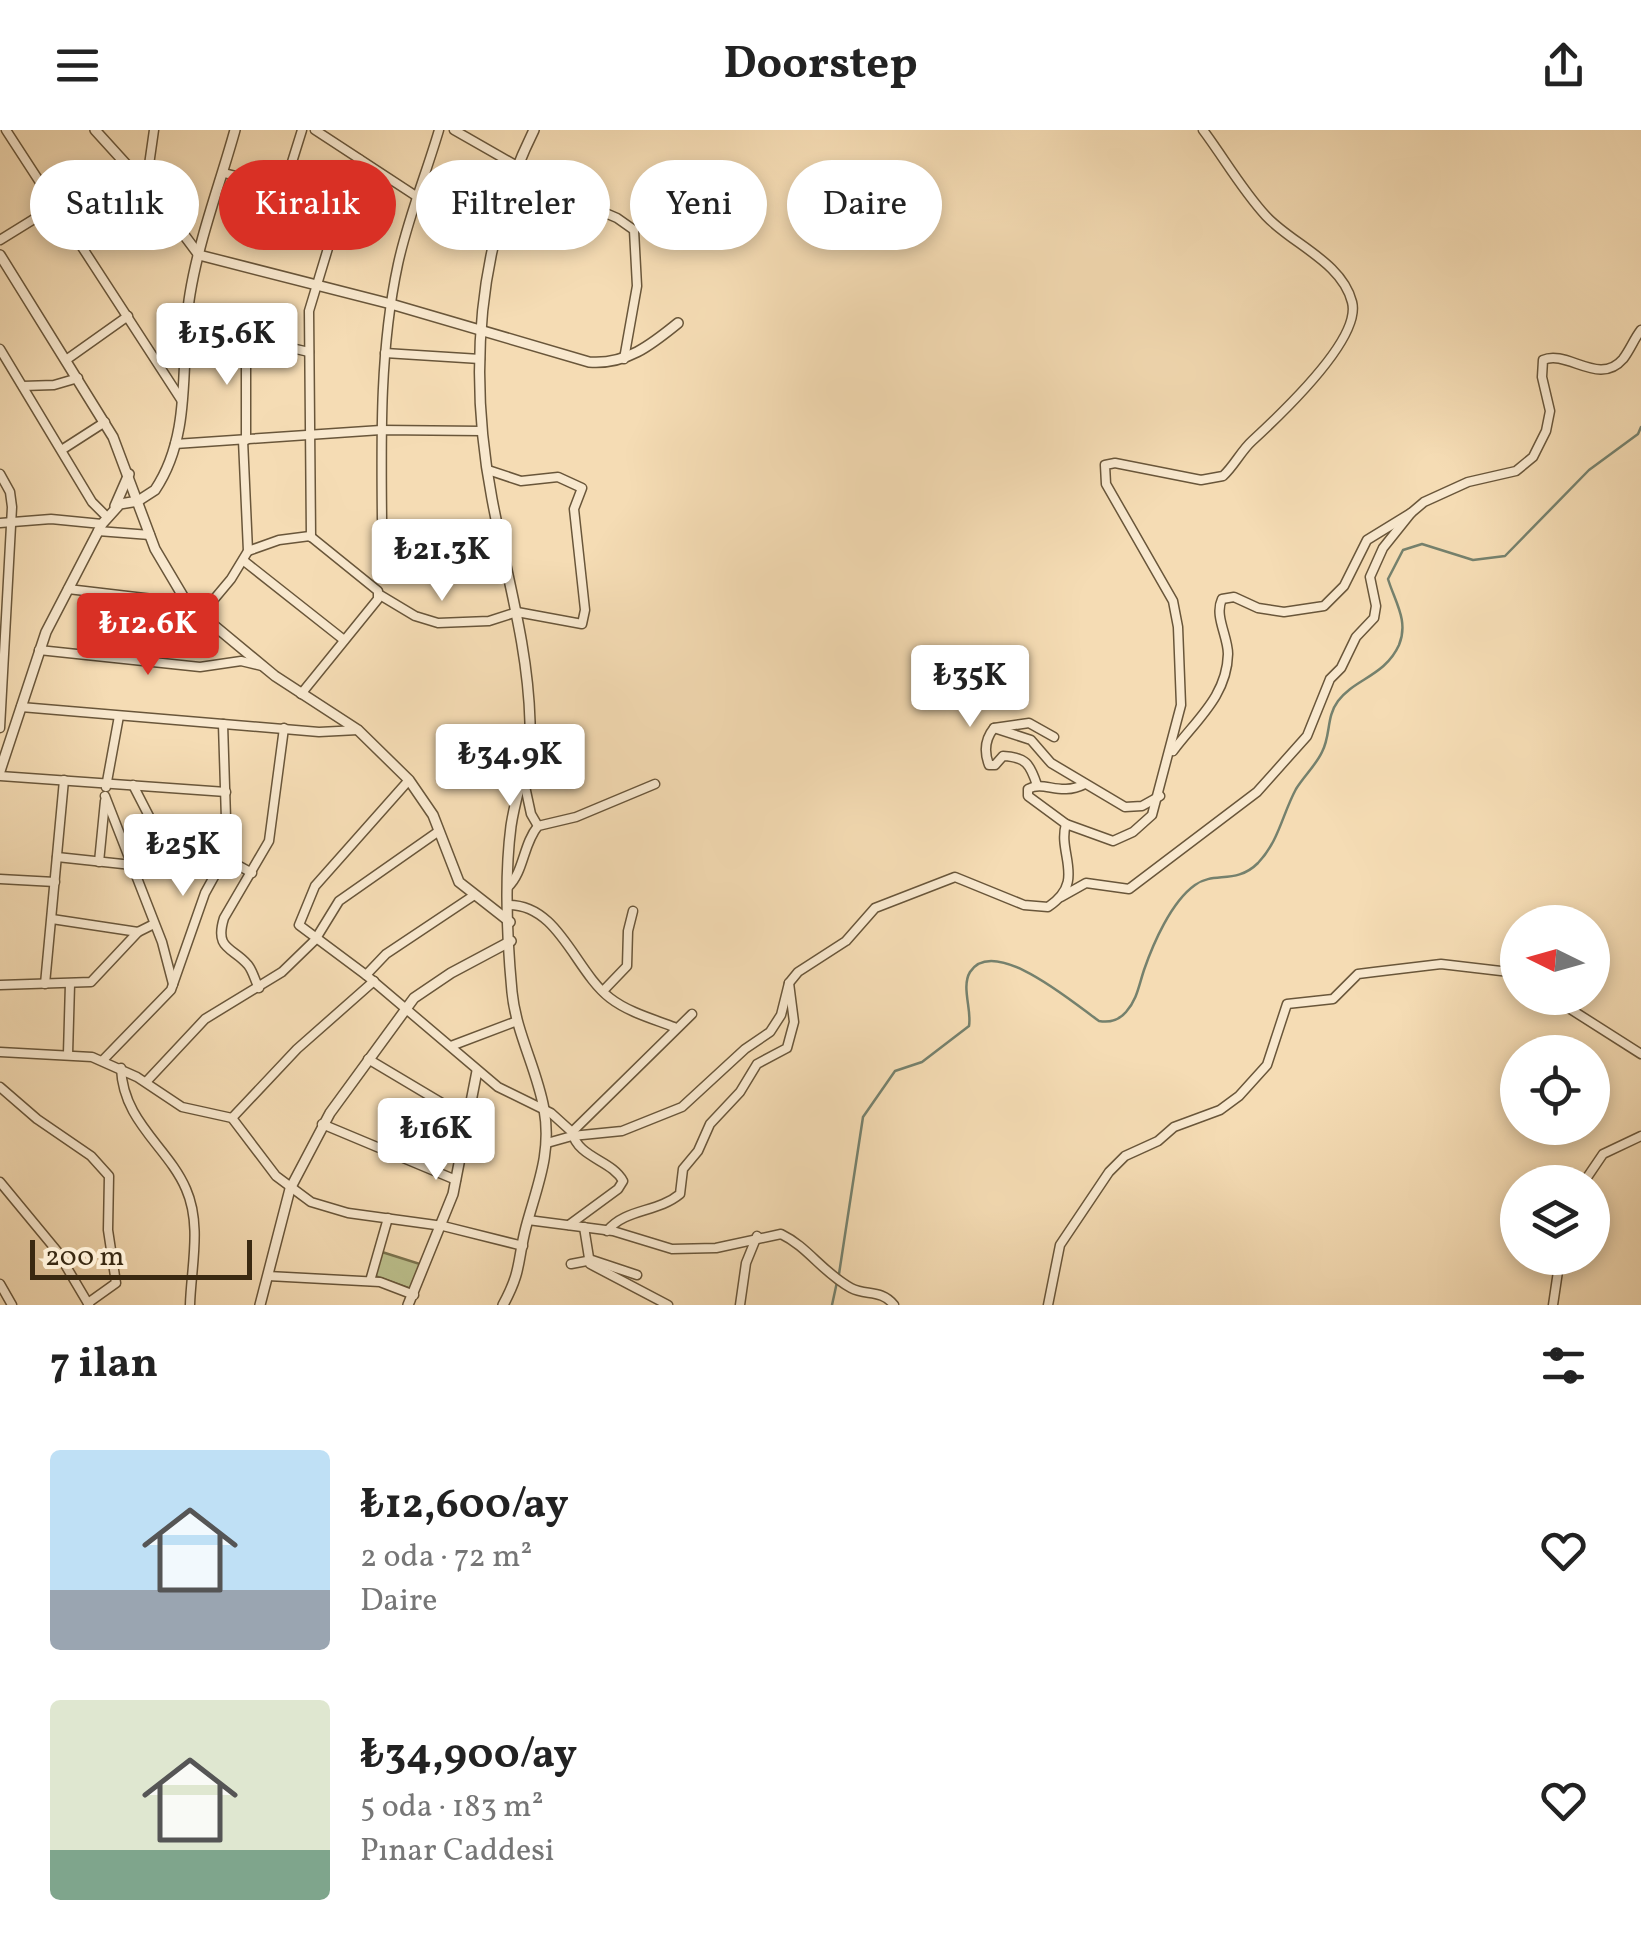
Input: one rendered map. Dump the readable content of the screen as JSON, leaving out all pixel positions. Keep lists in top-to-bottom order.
{
  "scale_bar": "200 m",
  "north": "left",
  "page": {
    "header": "Doorstep",
    "chip": [
      "Satılık",
      "Kiralık",
      "Filtreler",
      "Yeni",
      "Daire"
    ],
    "price": [
      "₺15.6K",
      "₺21.3K",
      "₺12.6K",
      "₺35K",
      "₺34.9K",
      "₺25K",
      "₺16K"
    ],
    "scale": "200 m",
    "heading": "7 ilan",
    "list": [
      {
        "name": "₺12,600/ay",
        "note": "2 oda · 72 m² · Daire"
      },
      {
        "name": "₺34,900/ay",
        "note": "5 oda · 183 m² · Pınar Caddesi"
      }
    ]
  }
}
